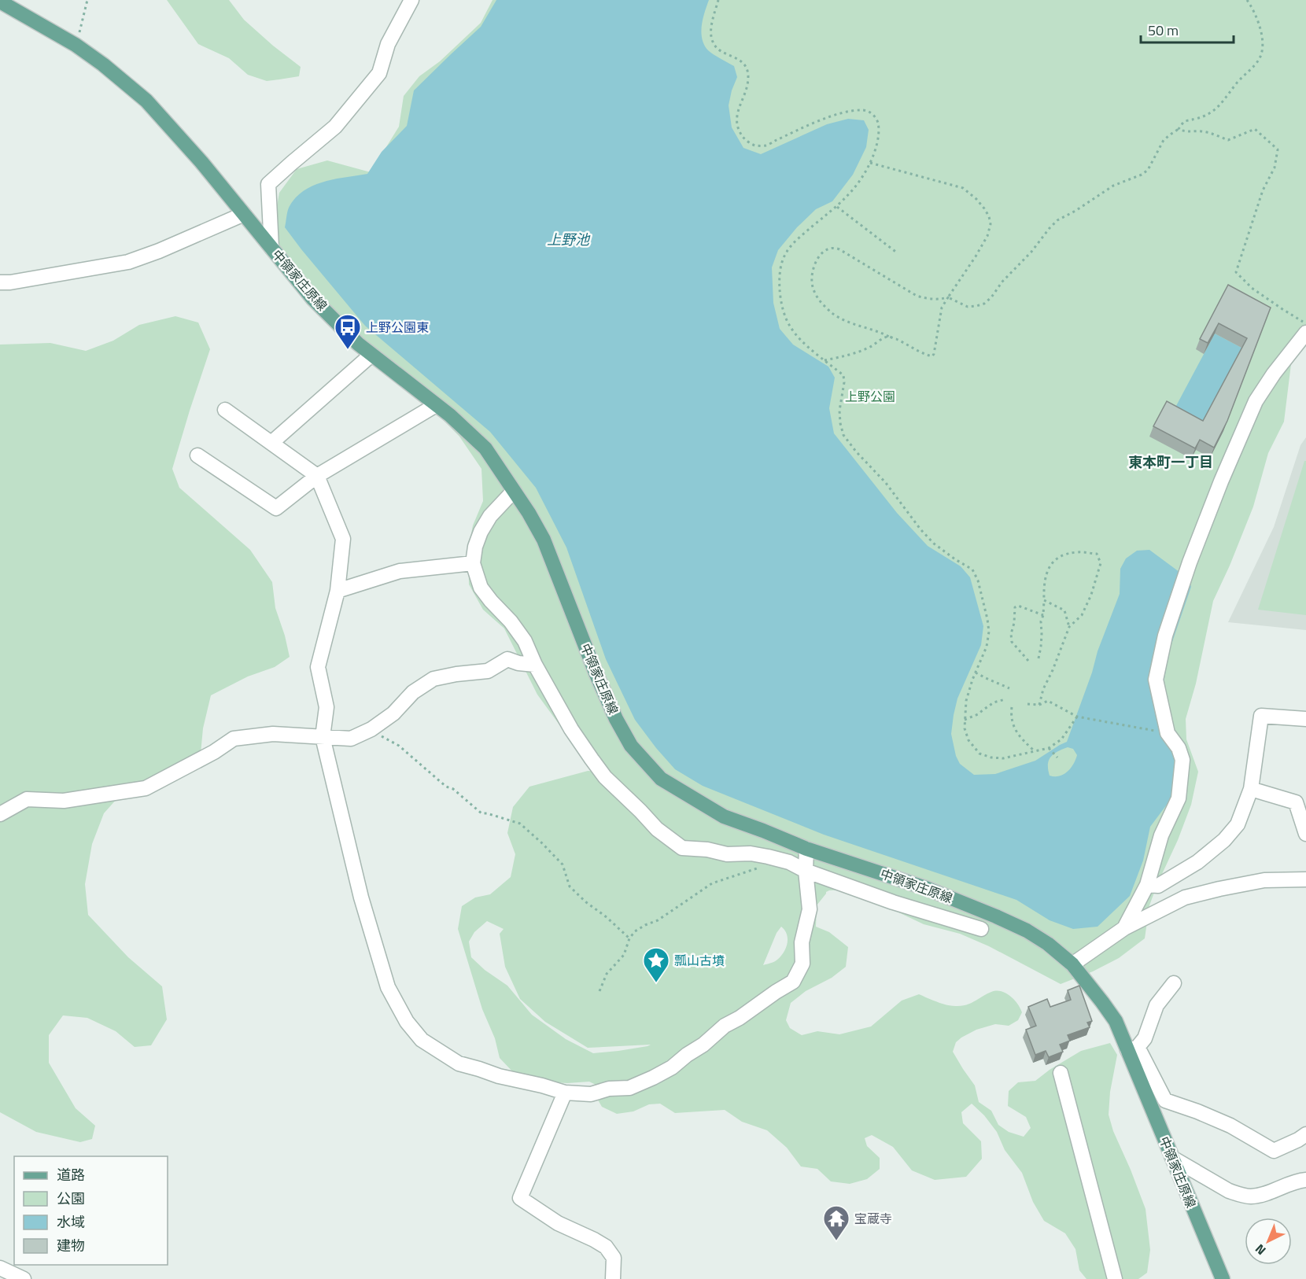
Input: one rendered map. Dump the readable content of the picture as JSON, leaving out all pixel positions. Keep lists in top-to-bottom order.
{
  "streets": {
    "main road": ["中領家庄原線"]
  },
  "districts": ["東本町一丁目"],
  "water": ["上野池"],
  "parks": ["上野公園"],
  "places": {
    "bus stop": ["上野公園東"],
    "place": ["瓢山古墳"],
    "temple": ["宝蔵寺"]
  },
  "legend": [
    "道路",
    "公園",
    "水域",
    "建物"
  ],
  "scale_bar": "50 m",
  "north": "bottom left"
}
